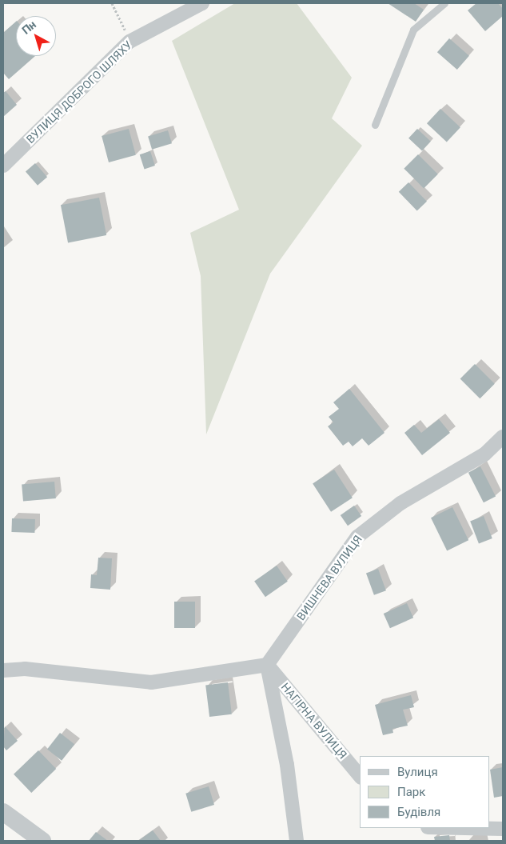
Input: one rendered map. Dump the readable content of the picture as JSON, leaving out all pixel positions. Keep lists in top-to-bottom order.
{
  "streets": {
    "street": ["ВУЛИЦЯ ДОБРОГО ШЛЯХУ", "ВИШНЕВА ВУЛИЦЯ", "НАГІРНА ВУЛИЦЯ"]
  },
  "crossings": [
    ["ВИШНЕВА ВУЛИЦЯ", "НАГІРНА ВУЛИЦЯ"]
  ],
  "legend": ["Вулиця", "Парк", "Будівля"],
  "north": "top left"
}
